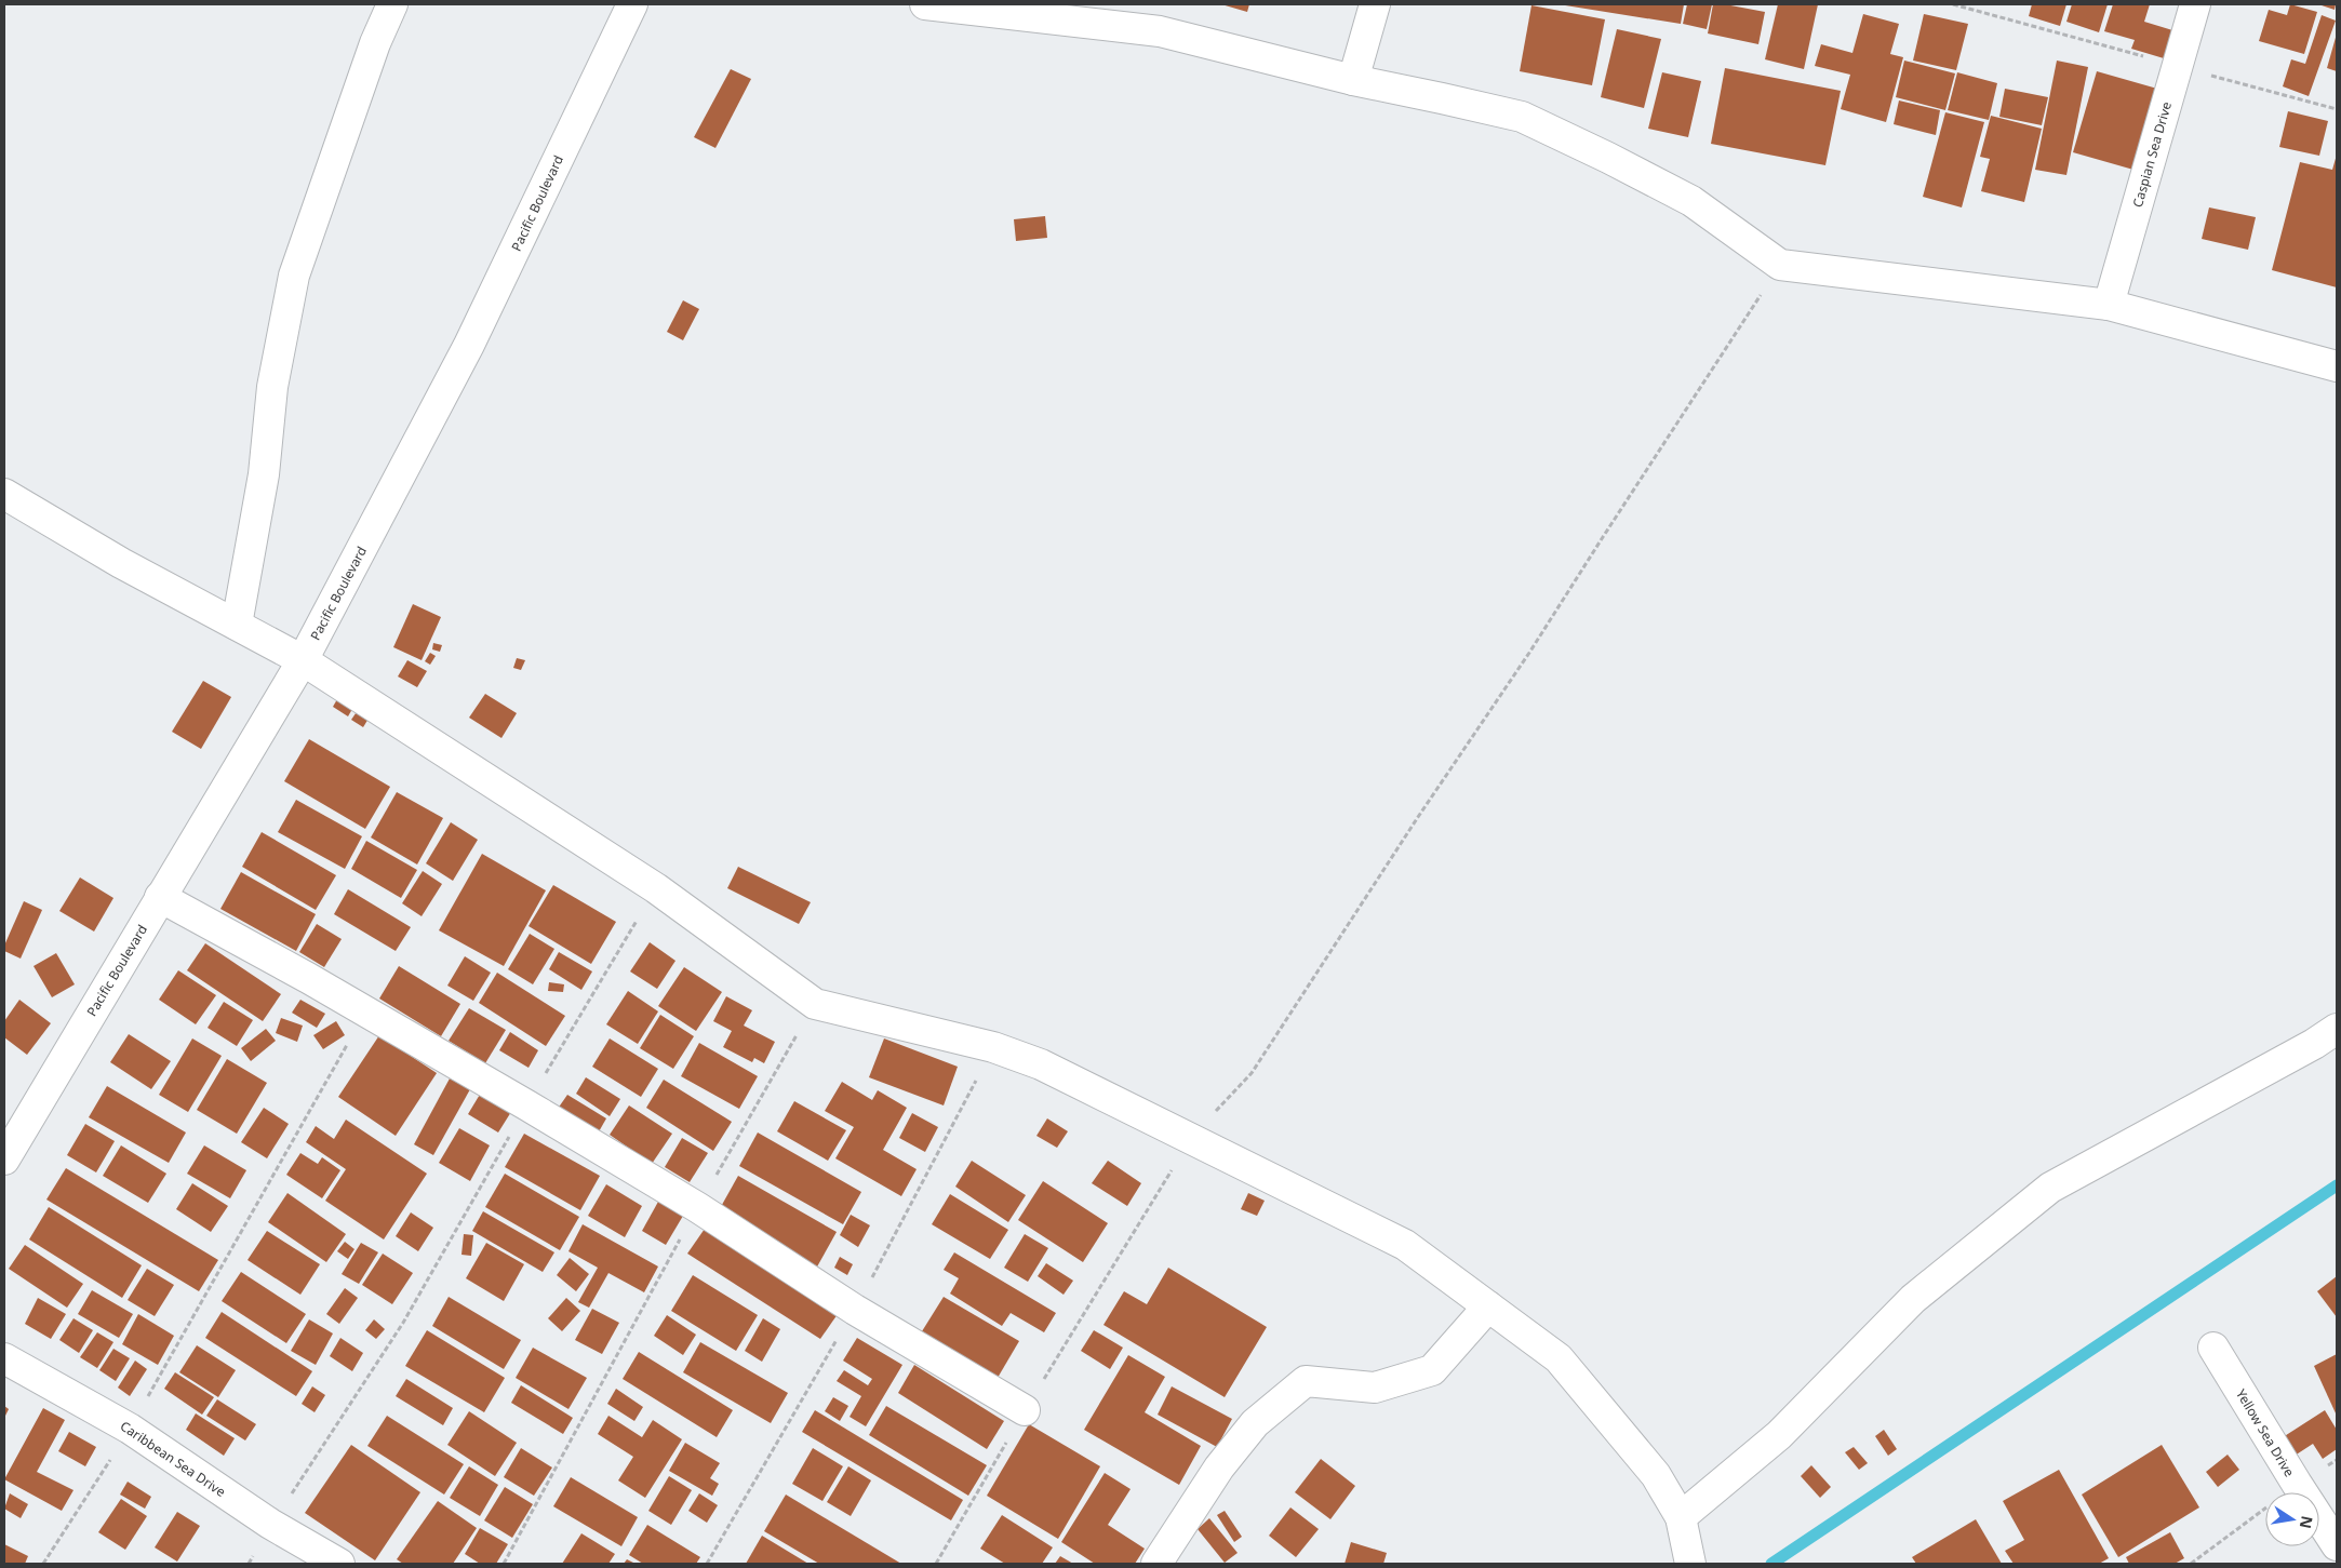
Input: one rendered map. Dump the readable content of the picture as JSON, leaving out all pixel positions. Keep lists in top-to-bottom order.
{
  "streets": {
    "street": [
      "Caspian Sea Drive",
      "Pacific Boulevard",
      "Yellow Sea Drive",
      "Caribbean Sea Drive"
    ]
  },
  "north": "right"
}
